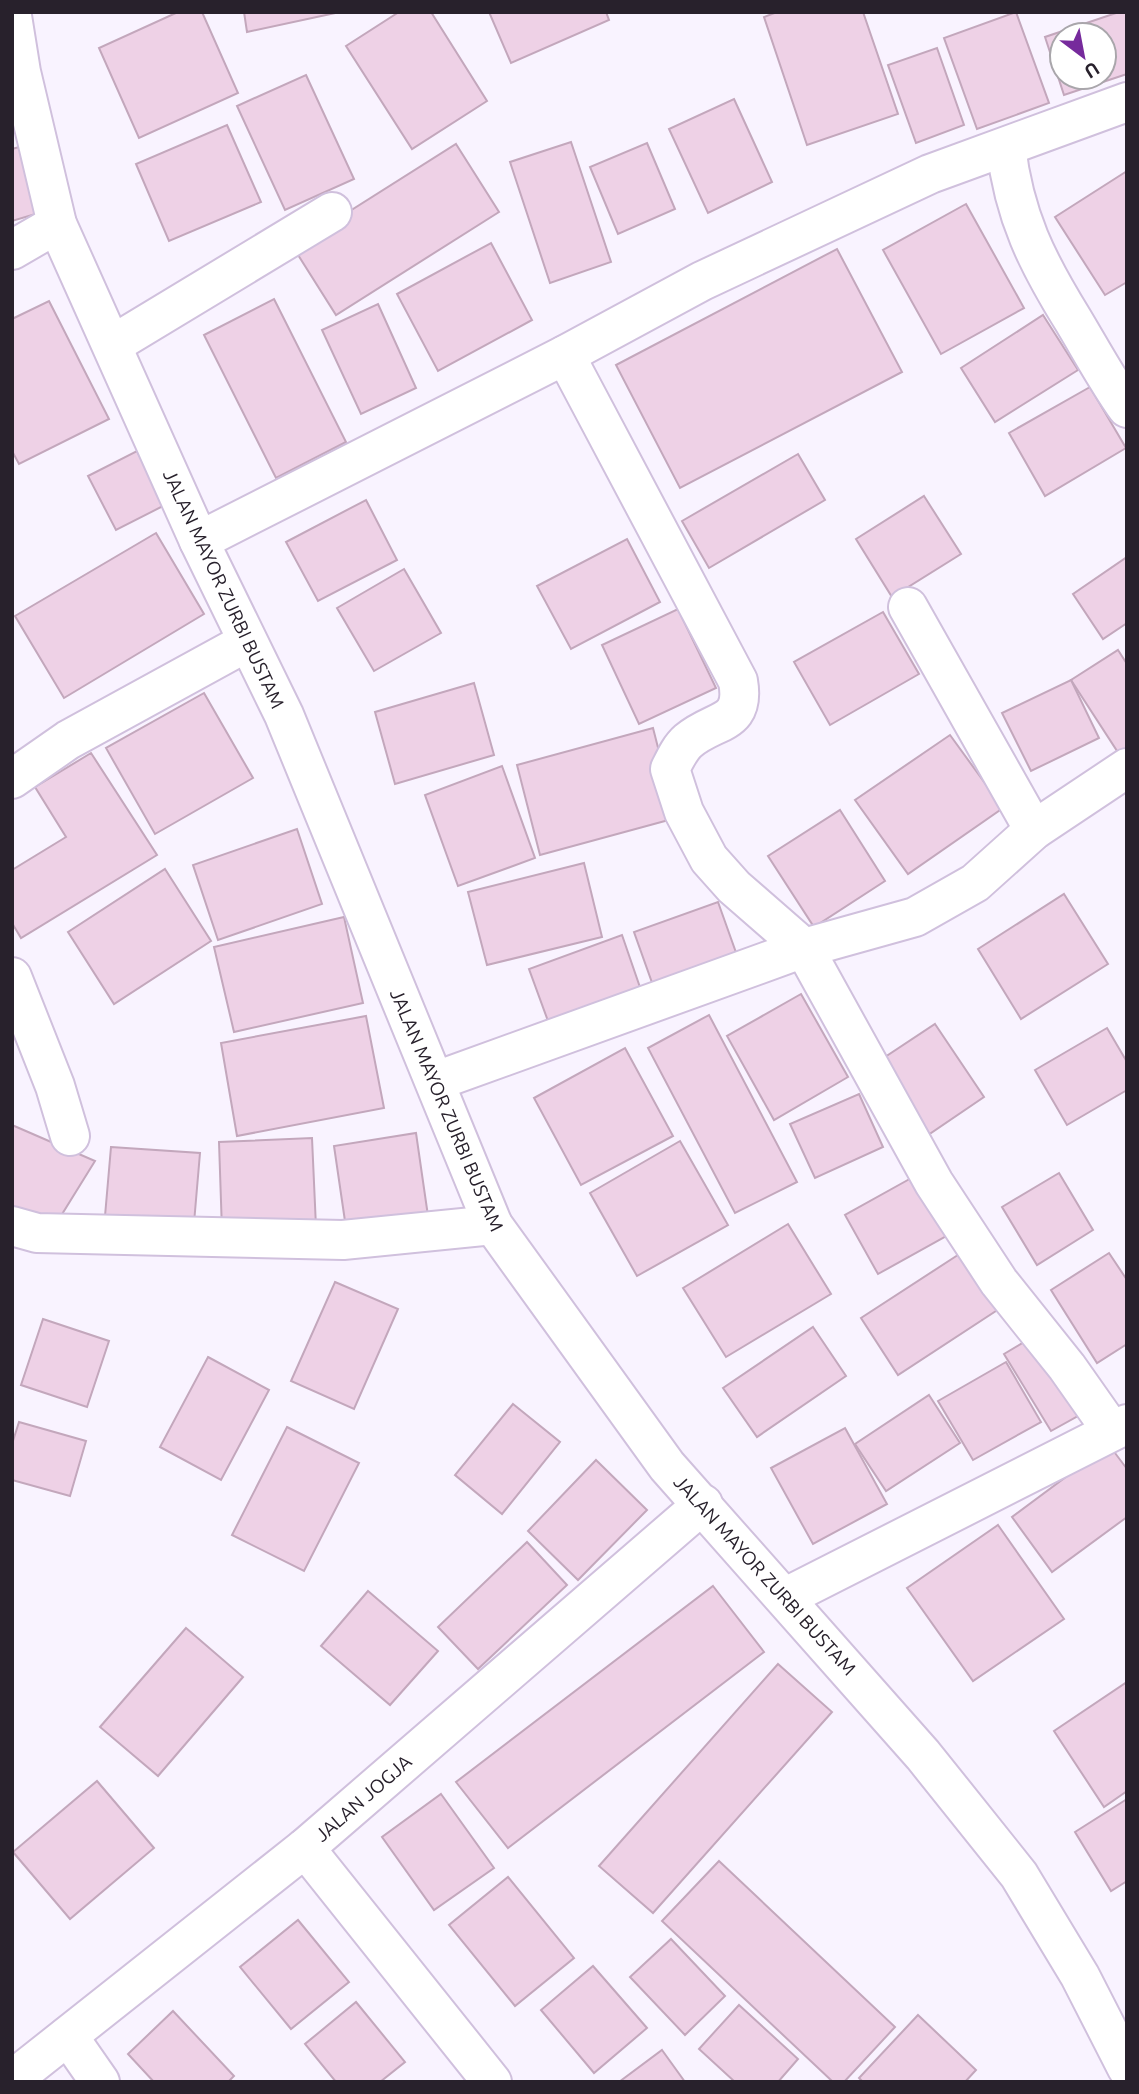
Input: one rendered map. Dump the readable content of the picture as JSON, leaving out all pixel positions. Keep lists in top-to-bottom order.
{
  "streets": {
    "street": ["JALAN MAYOR ZURBI BUSTAM", "JALAN JOGJA"]
  },
  "crossings": [
    ["JALAN MAYOR ZURBI BUSTAM", "JALAN JOGJA"]
  ],
  "north": "bottom right"
}
